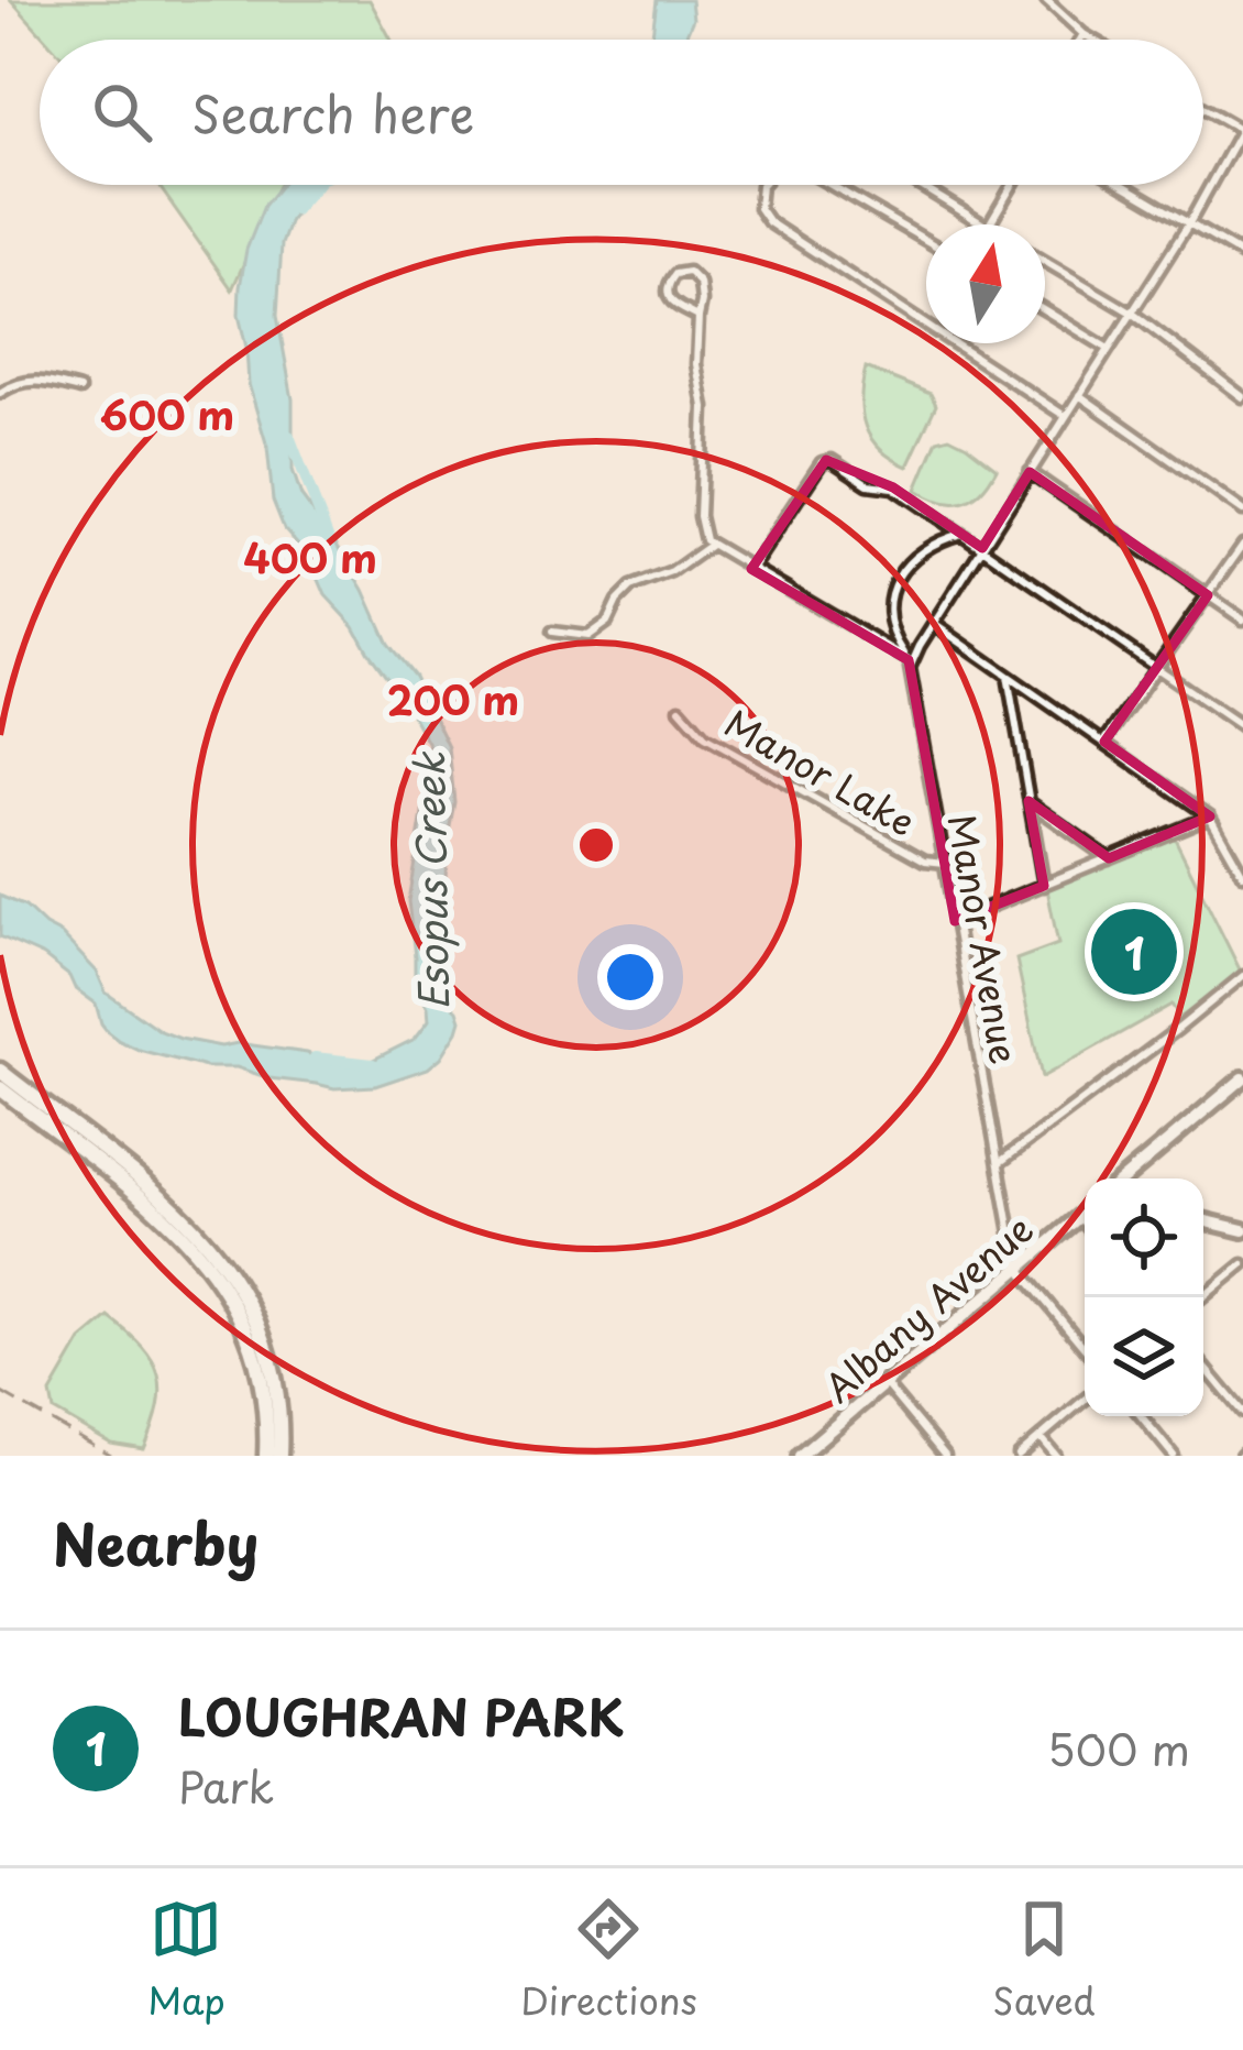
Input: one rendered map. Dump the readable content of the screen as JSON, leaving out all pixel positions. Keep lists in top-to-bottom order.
{
  "streets": {
    "main road": ["Albany Avenue"],
    "street": ["Manor Lake", "Manor Avenue"]
  },
  "crossings": [
    ["Manor Lake", "Manor Avenue"],
    ["Manor Avenue", "Albany Avenue"]
  ],
  "water": ["Esopus Creek"],
  "north": "top",
  "page": {
    "search": "Search here",
    "pins": "1",
    "heading": "Nearby",
    "list": [
      {
        "mark": "1",
        "name": "LOUGHRAN PARK",
        "note": "Park",
        "value": "500 m"
      }
    ],
    "nav": ["Map", "Directions", "Saved"]
  },
  "rings": ["600 m", "400 m", "200 m"]
}
